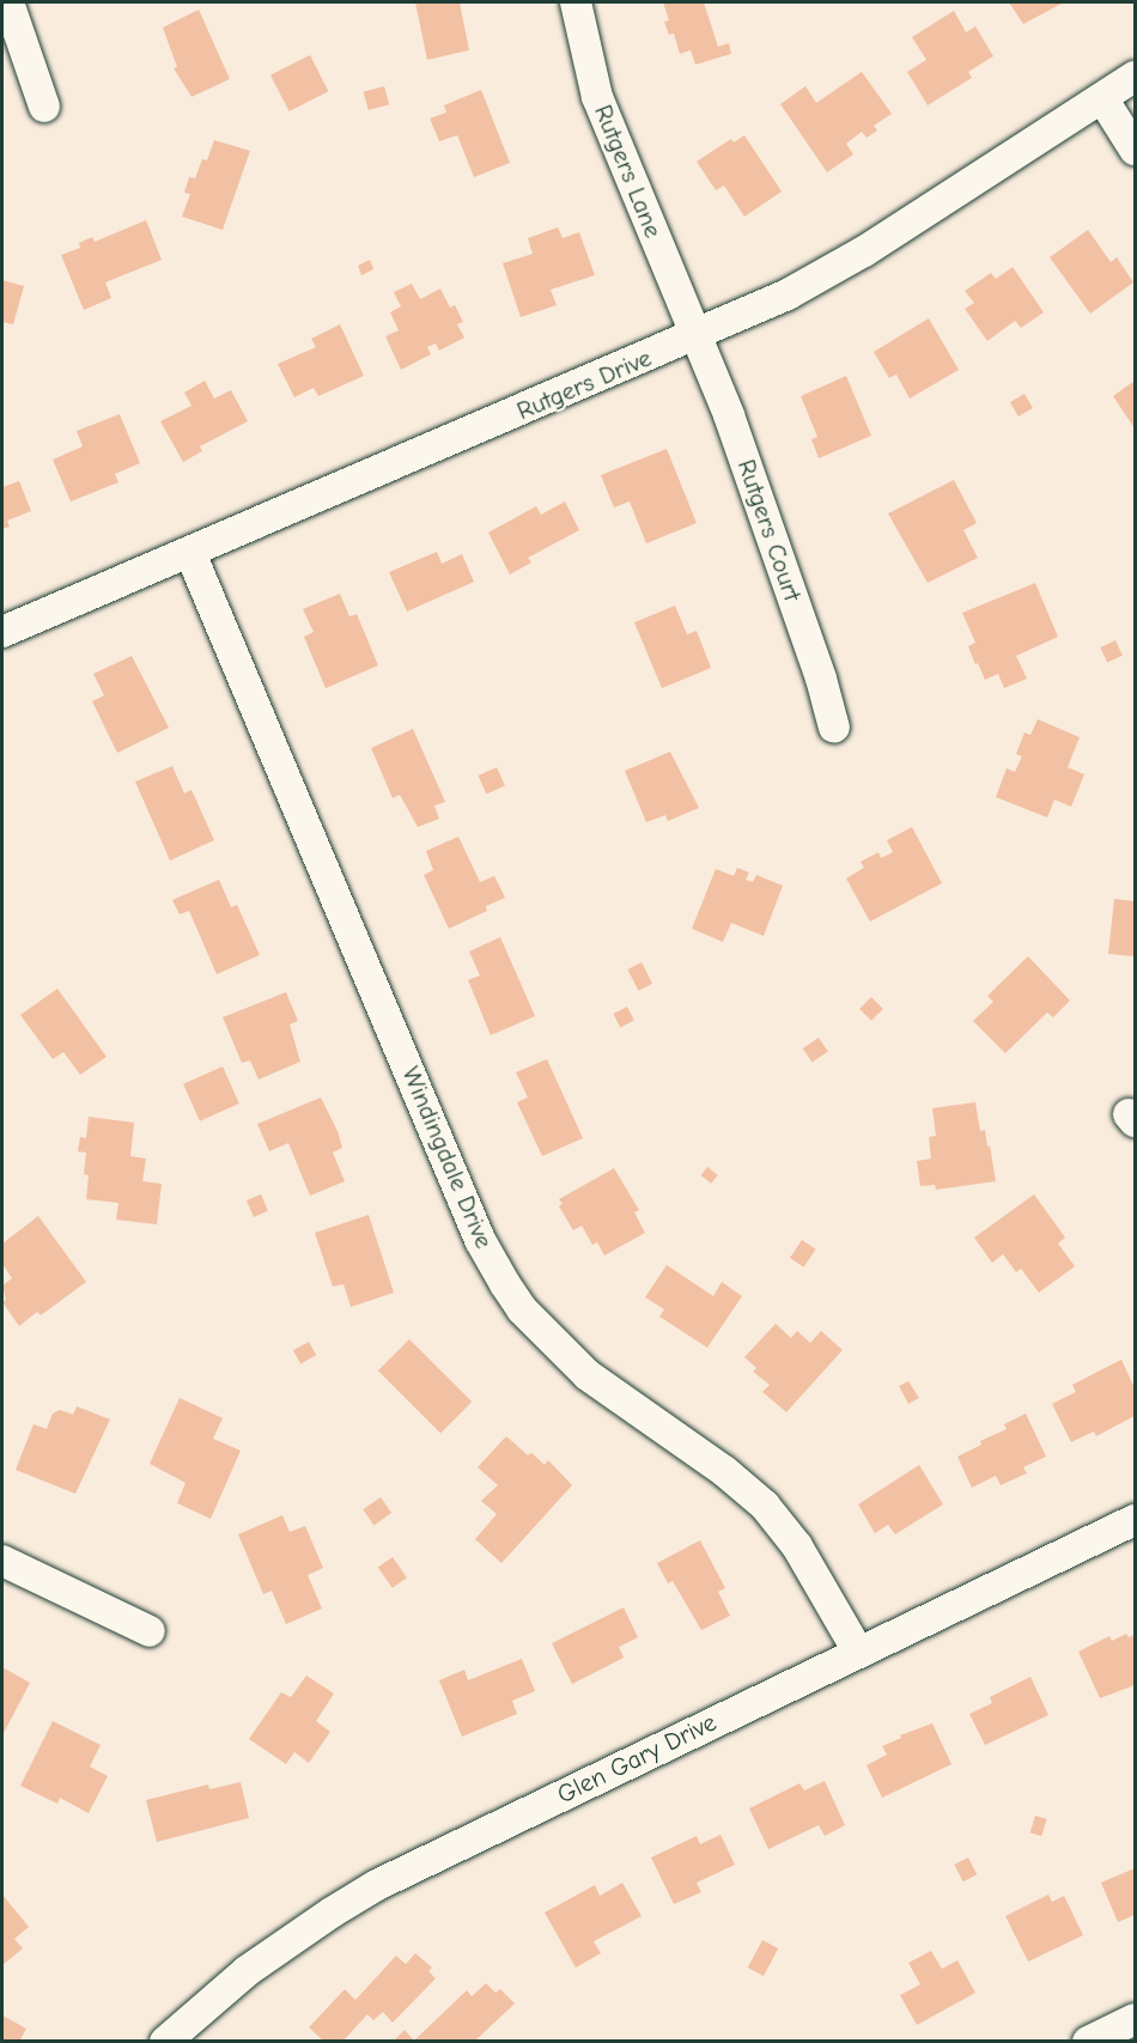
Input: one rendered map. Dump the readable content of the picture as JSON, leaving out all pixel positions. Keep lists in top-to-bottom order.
{
  "streets": {
    "street": [
      "Rutgers Lane",
      "Rutgers Drive",
      "Rutgers Court",
      "Windingdale Drive",
      "Glen Gary Drive"
    ]
  },
  "crossings": [
    ["Rutgers Lane", "Rutgers Drive"],
    ["Rutgers Lane", "Rutgers Court"],
    ["Rutgers Drive", "Rutgers Court"],
    ["Rutgers Drive", "Windingdale Drive"],
    ["Windingdale Drive", "Glen Gary Drive"]
  ]
}
